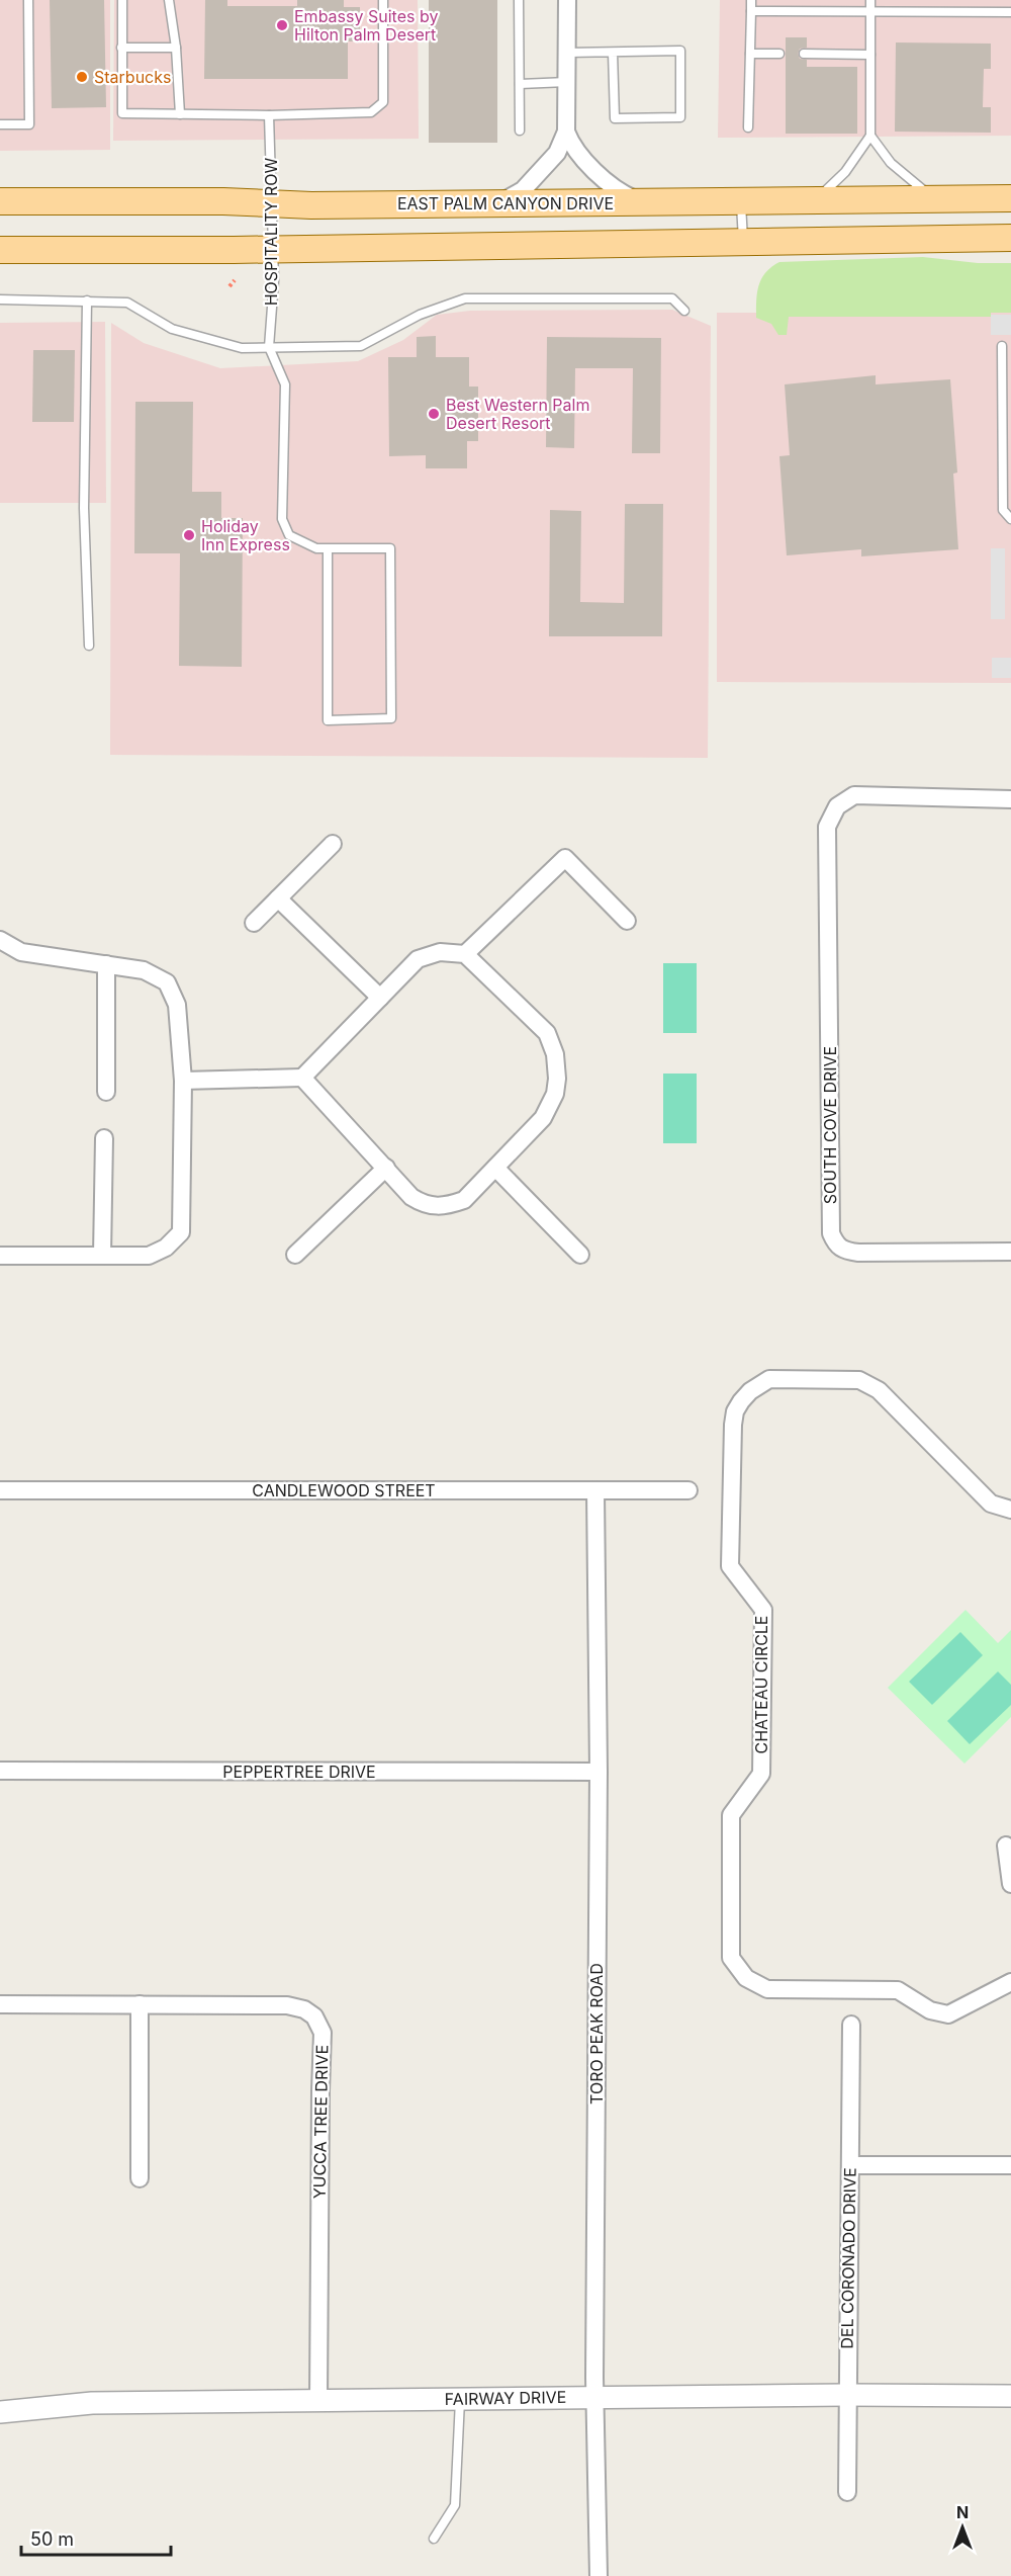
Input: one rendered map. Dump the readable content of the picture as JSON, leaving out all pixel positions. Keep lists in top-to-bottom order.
{
  "streets": {
    "main road": ["EAST PALM CANYON DRIVE"],
    "street": [
      "SOUTH COVE DRIVE",
      "CANDLEWOOD STREET",
      "CHATEAU CIRCLE",
      "PEPPERTREE DRIVE",
      "TORO PEAK ROAD",
      "YUCCA TREE DRIVE",
      "DEL CORONADO DRIVE",
      "FAIRWAY DRIVE"
    ],
    "lane": ["HOSPITALITY ROW"]
  },
  "crossings": [
    ["EAST PALM CANYON DRIVE", "HOSPITALITY ROW"],
    ["CANDLEWOOD STREET", "TORO PEAK ROAD"],
    ["PEPPERTREE DRIVE", "TORO PEAK ROAD"],
    ["TORO PEAK ROAD", "FAIRWAY DRIVE"],
    ["YUCCA TREE DRIVE", "FAIRWAY DRIVE"],
    ["DEL CORONADO DRIVE", "FAIRWAY DRIVE"]
  ],
  "places": [
    "Embassy Suites by Hilton Palm Desert",
    "Starbucks",
    "Best Western Palm Desert Resort",
    "Holiday Inn Express"
  ],
  "scale_bar": "50 m",
  "north": "top"
}
